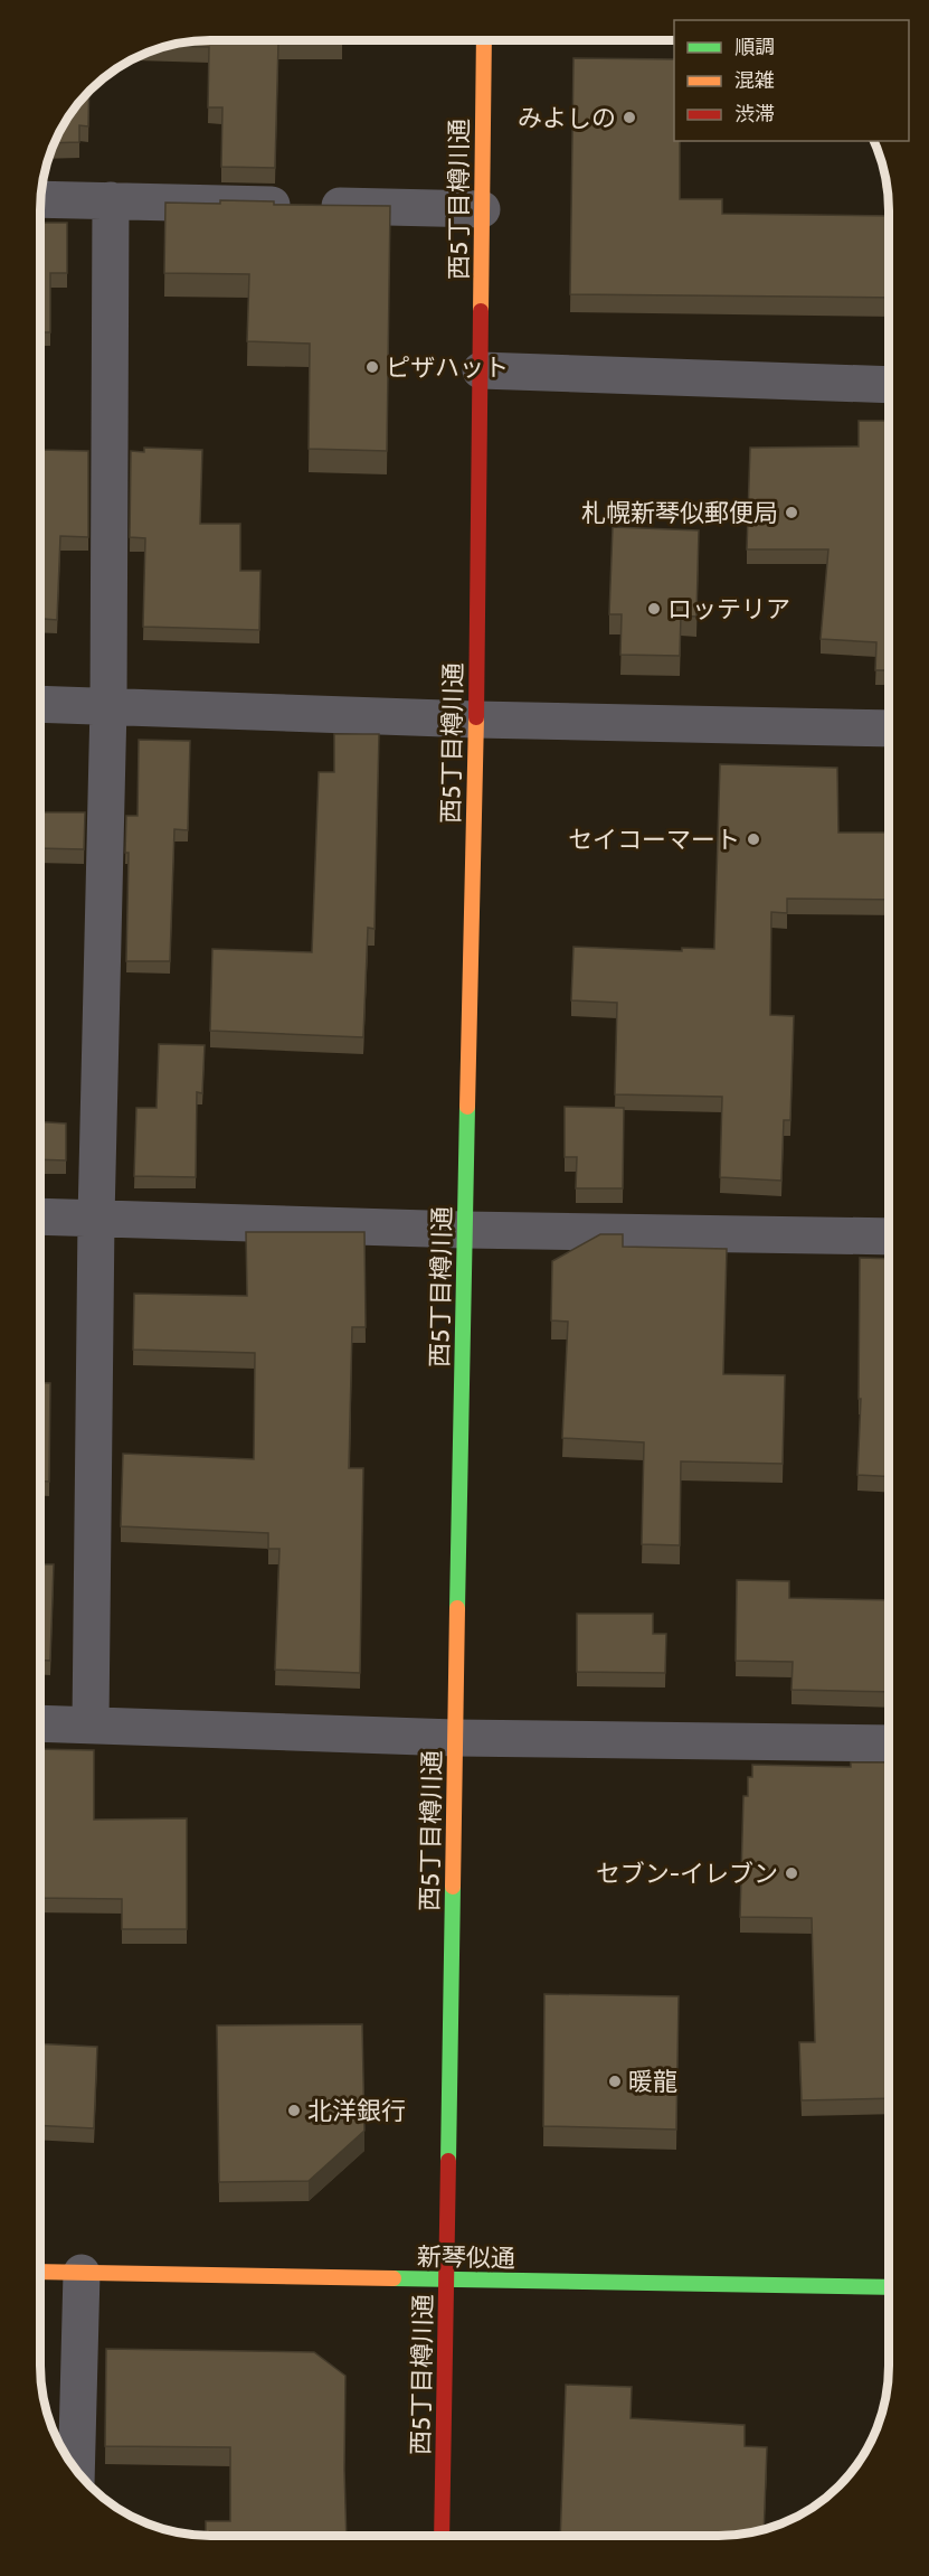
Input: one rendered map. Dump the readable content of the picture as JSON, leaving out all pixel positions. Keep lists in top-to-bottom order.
{
  "streets": {
    "main road": ["西5丁目樽川通", "新琴似通"]
  },
  "crossings": [
    ["西5丁目樽川通", "新琴似通"]
  ],
  "places": [
    "みよしの",
    "ピザハット",
    "札幌新琴似郵便局",
    "ロッテリア",
    "セイコーマート",
    "セブン-イレブン",
    "暖龍",
    "北洋銀行"
  ],
  "legend": ["順調", "混雑", "渋滞"]
}
